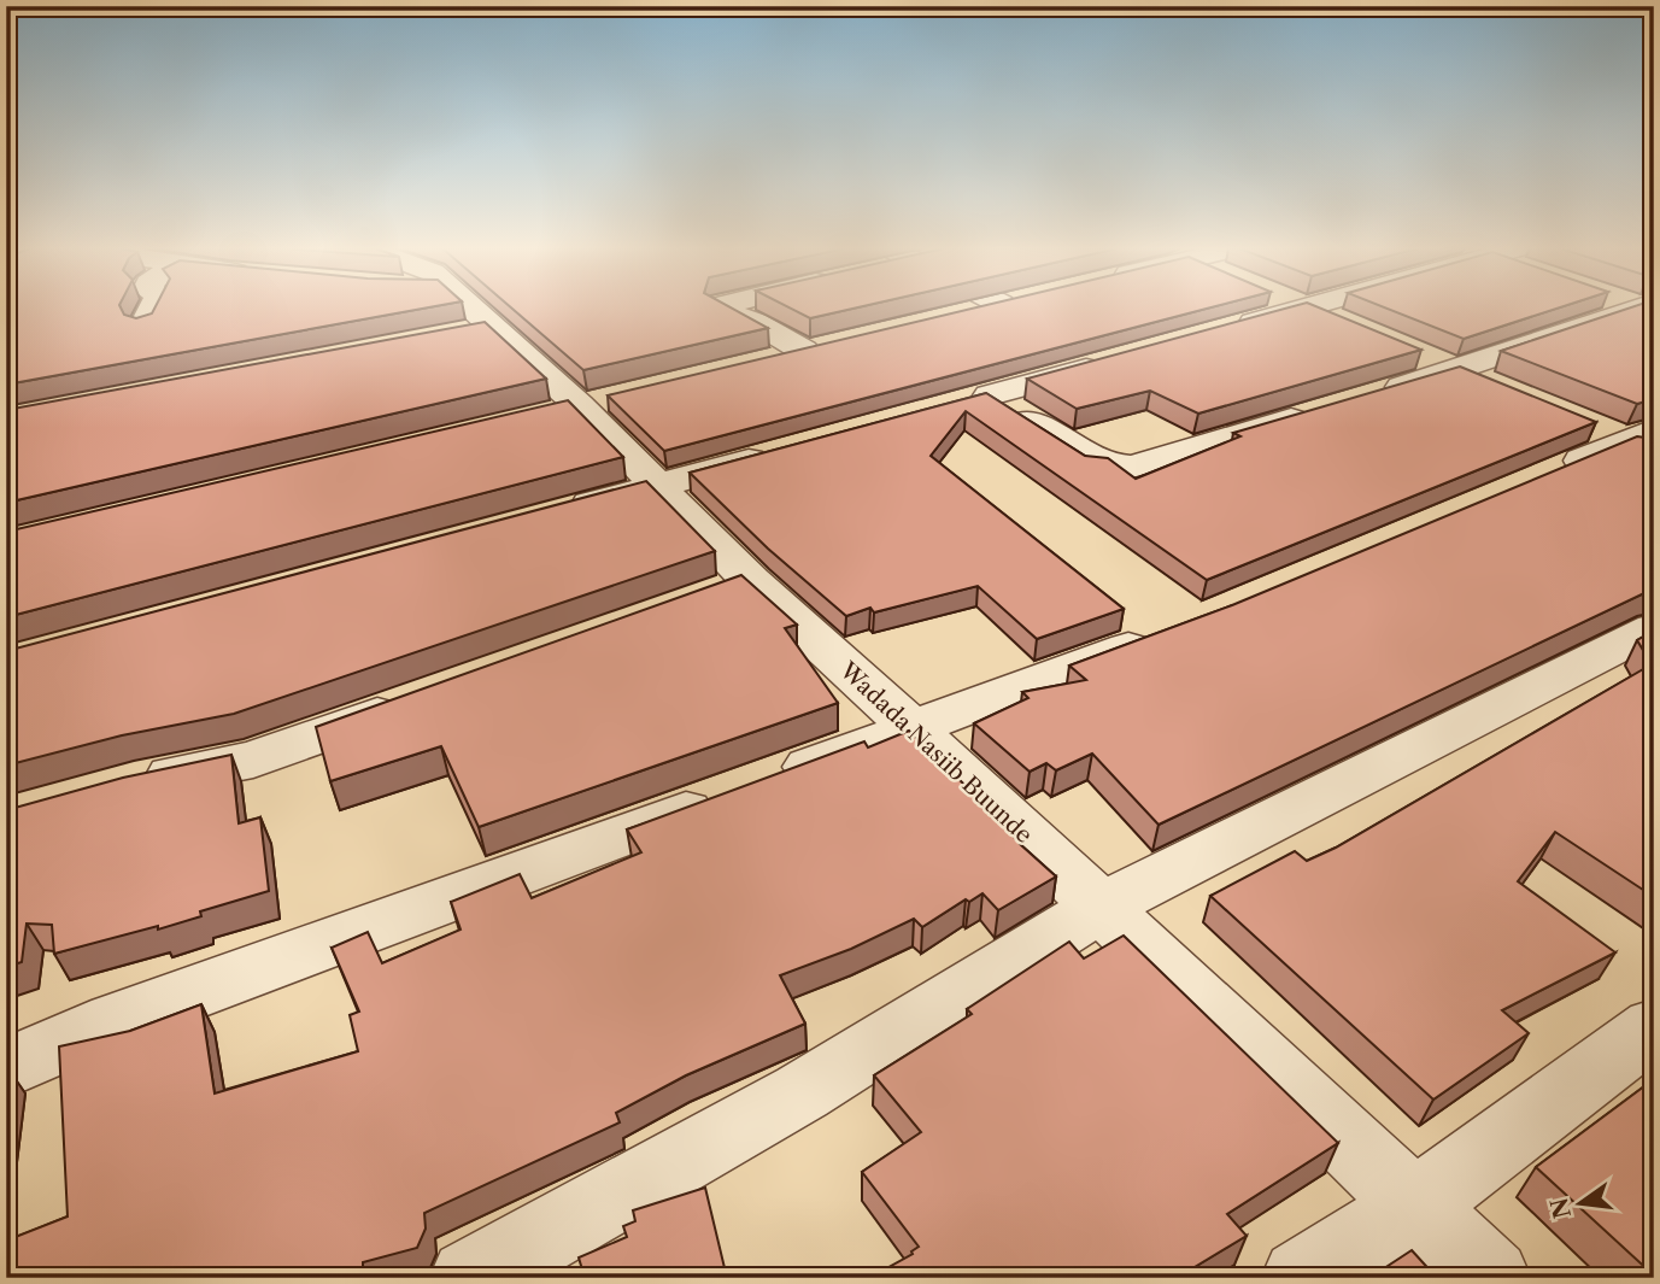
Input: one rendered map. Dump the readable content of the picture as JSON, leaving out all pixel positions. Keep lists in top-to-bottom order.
{
  "streets": {
    "street": ["Wadada Nasiib Buunde"]
  },
  "north": "left"
}
